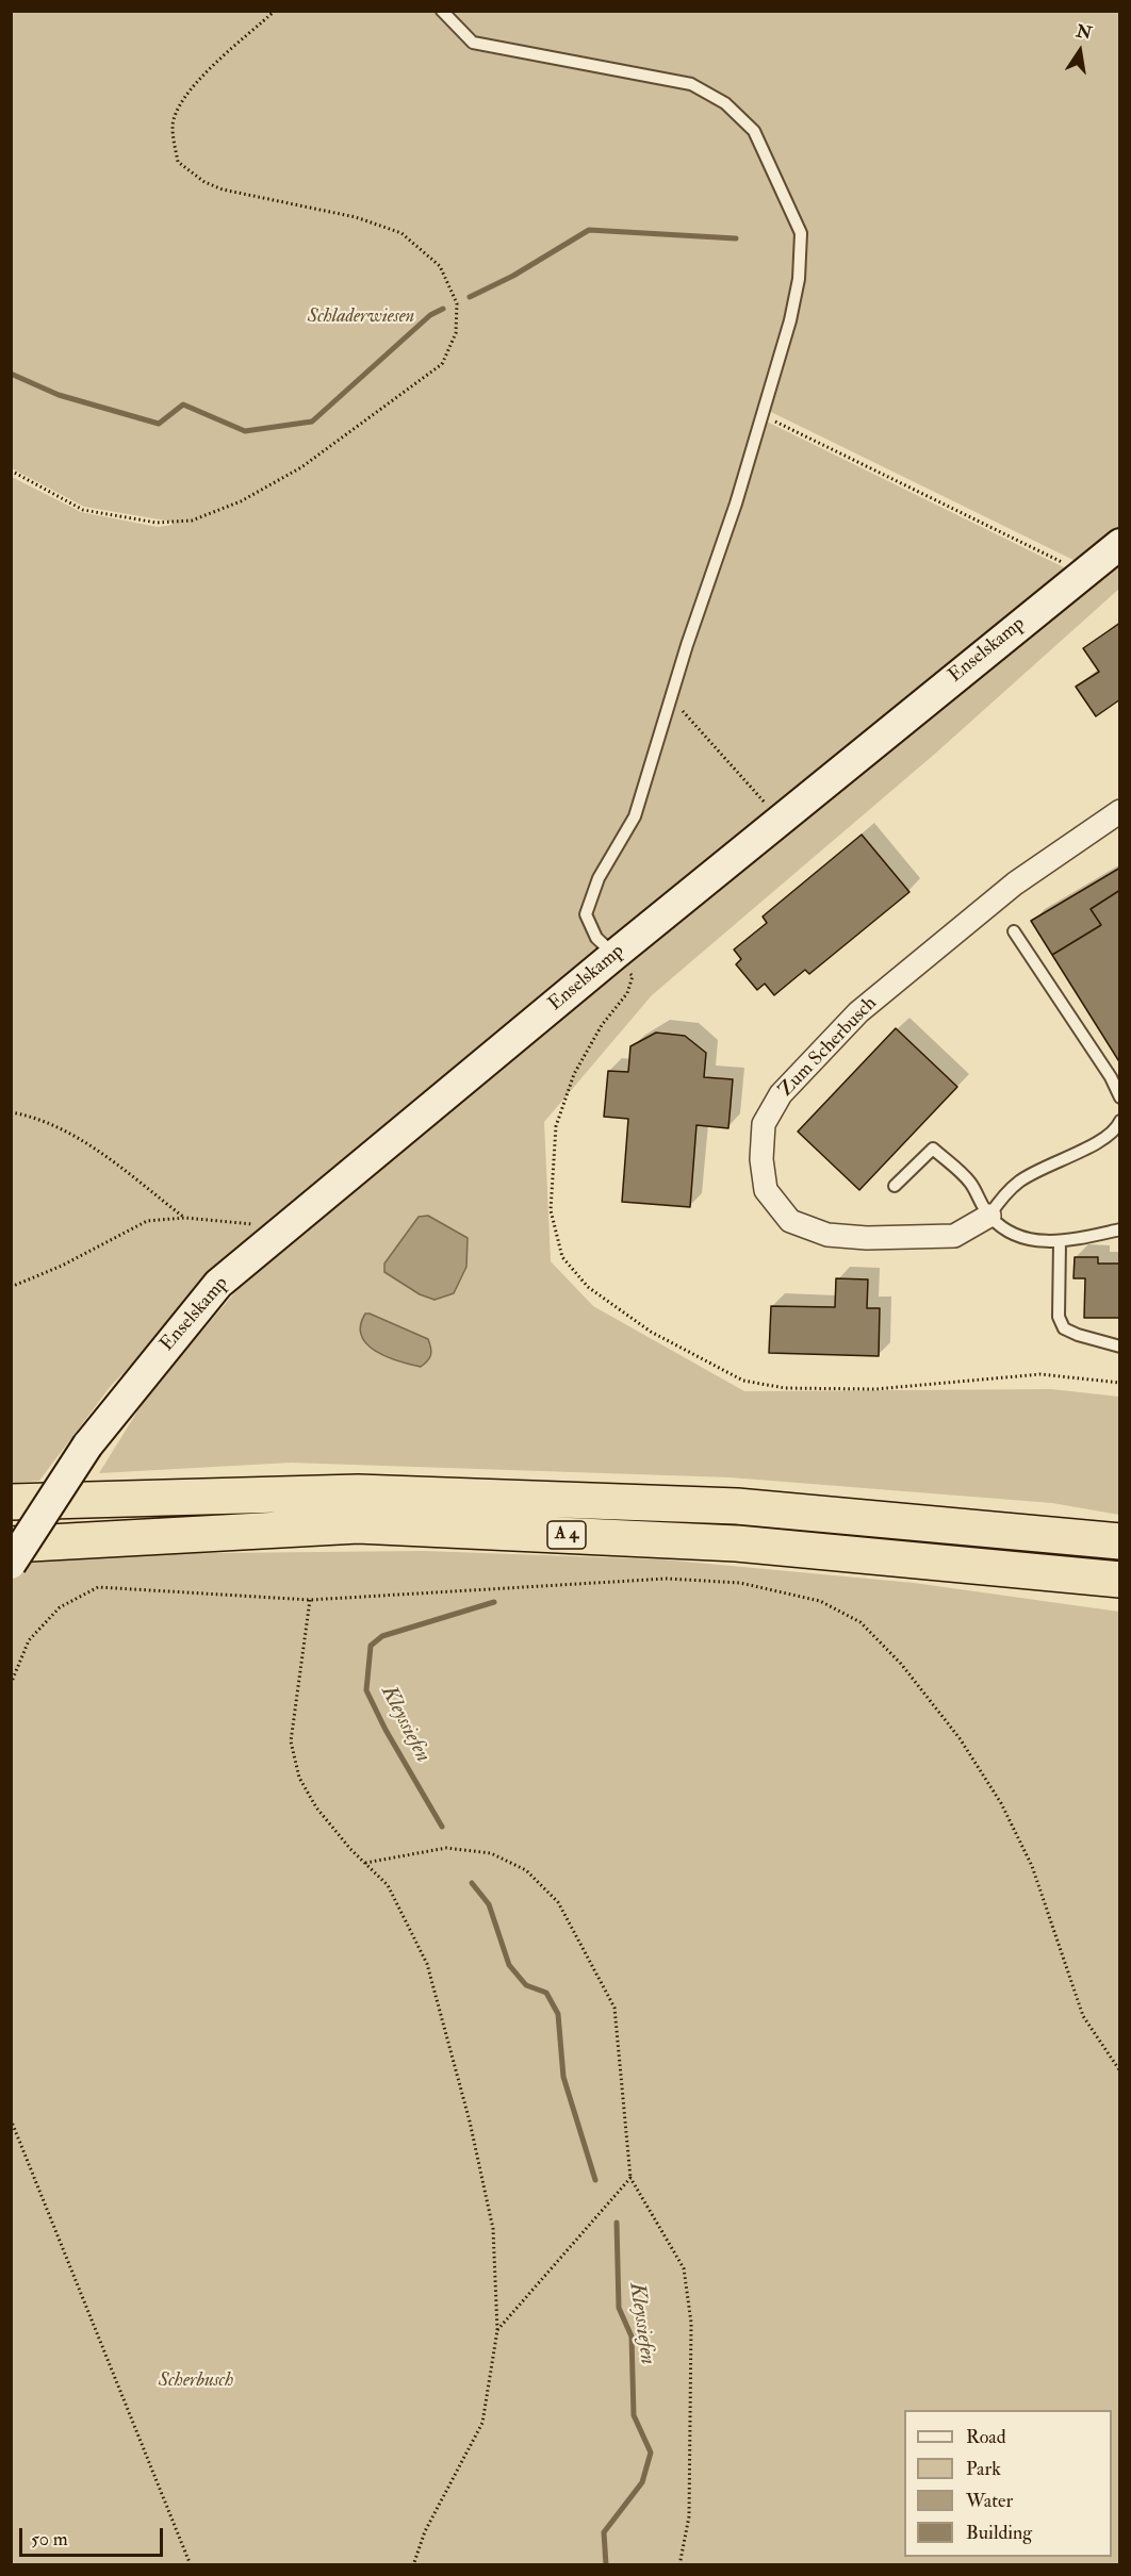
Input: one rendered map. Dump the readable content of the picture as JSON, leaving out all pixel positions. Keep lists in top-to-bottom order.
{
  "streets": {
    "highway": ["A 4"],
    "main road": ["Enselskamp"],
    "street": ["Zum Scherbusch"]
  },
  "water": ["Kleyssiefen"],
  "parks": ["Schladerwiesen", "Scherbusch"],
  "legend": [
    "Road",
    "Park",
    "Water",
    "Building"
  ],
  "scale_bar": "50 m",
  "north": "top"
}
